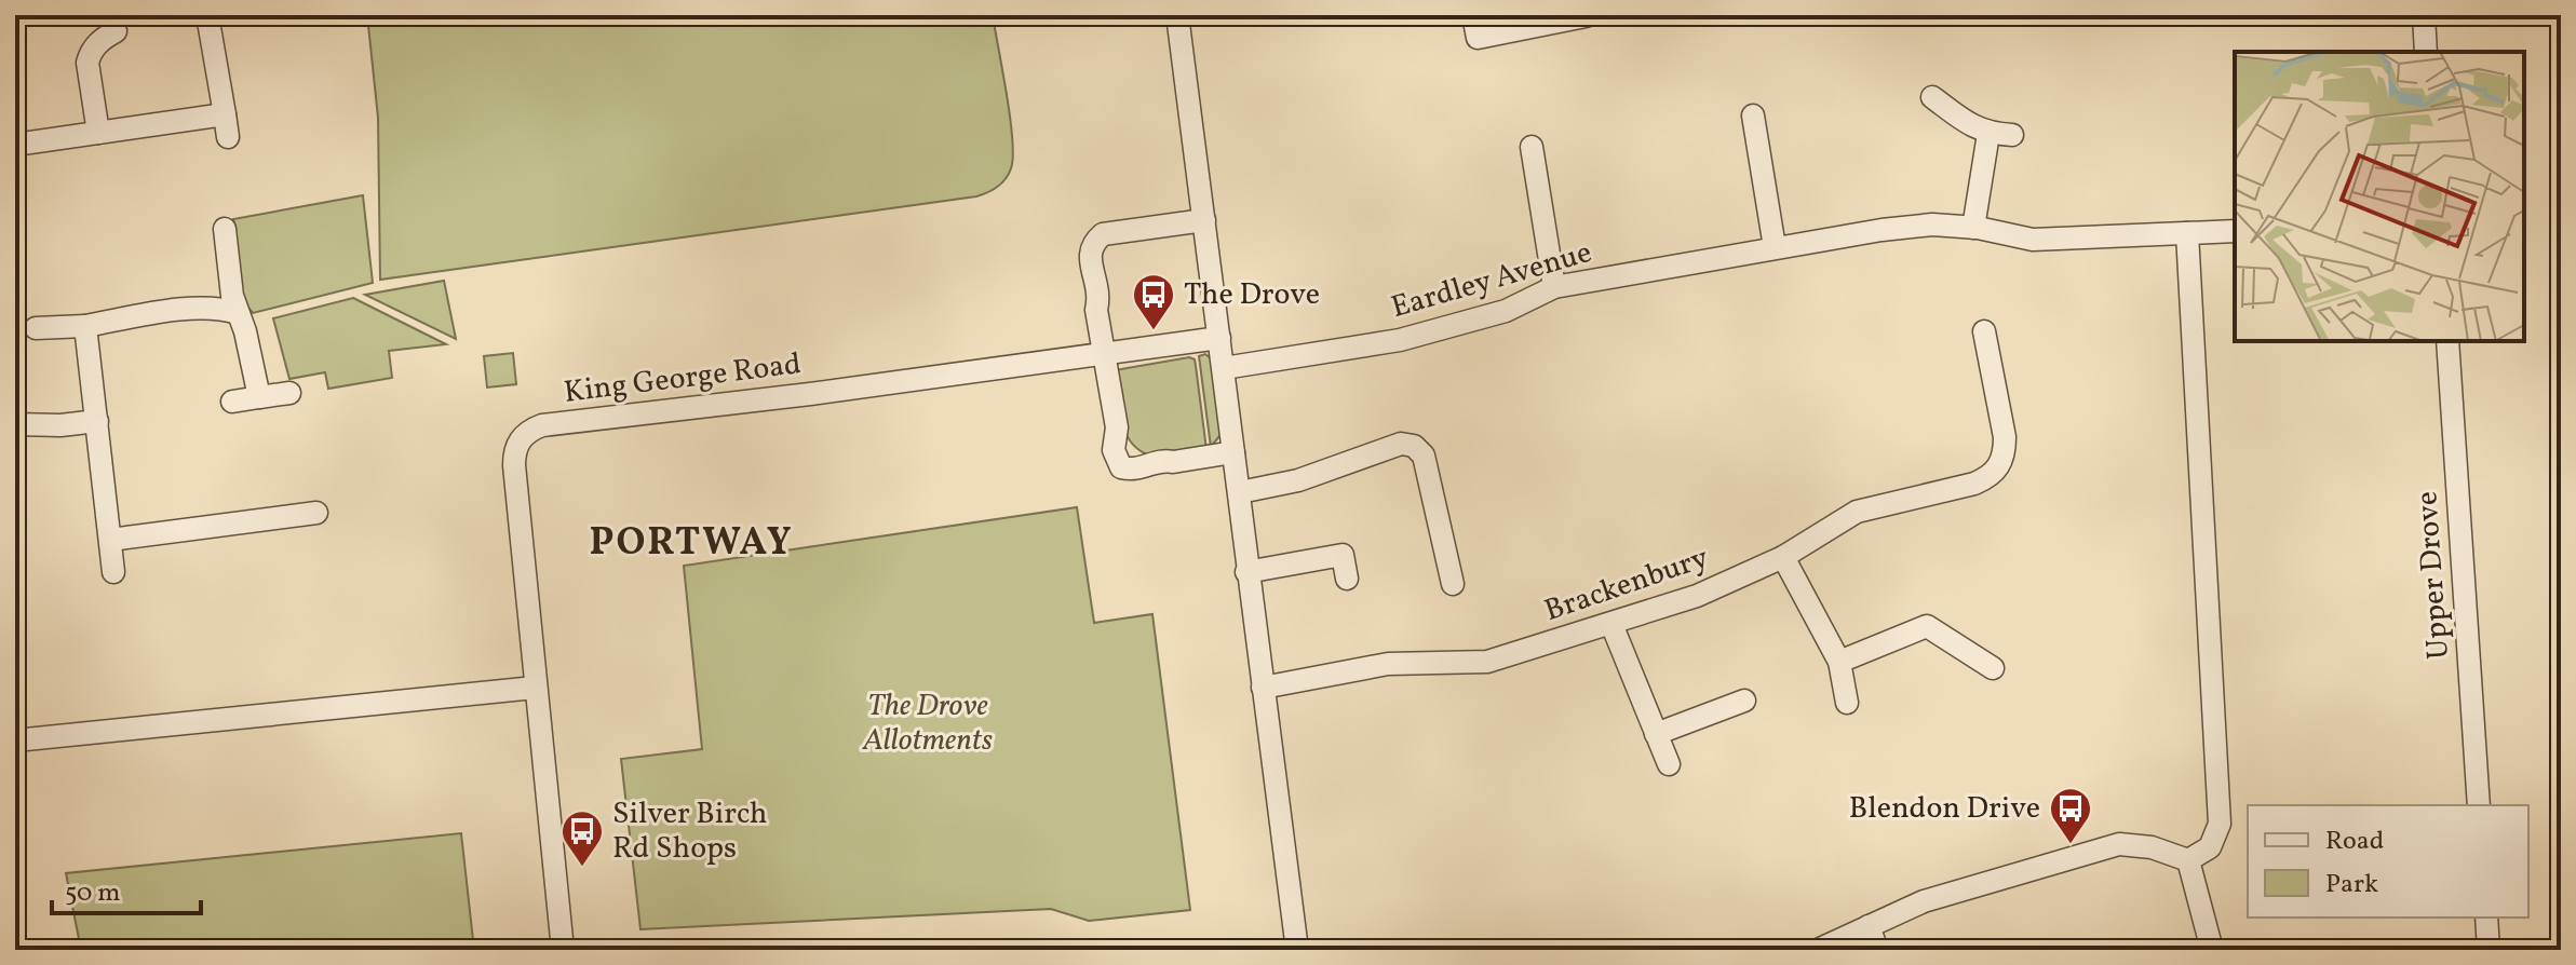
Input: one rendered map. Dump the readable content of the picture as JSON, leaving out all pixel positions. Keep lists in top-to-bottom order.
{
  "streets": {
    "street": [
      "Eardley Avenue",
      "King George Road",
      "Upper Drove",
      "Brackenbury"
    ]
  },
  "districts": ["PORTWAY"],
  "parks": ["The Drove Allotments"],
  "places": {
    "bus stop": ["The Drove", "Blendon Drive", "Silver Birch Rd Shops"]
  },
  "legend": ["Road", "Park"],
  "scale_bar": "50 m"
}
